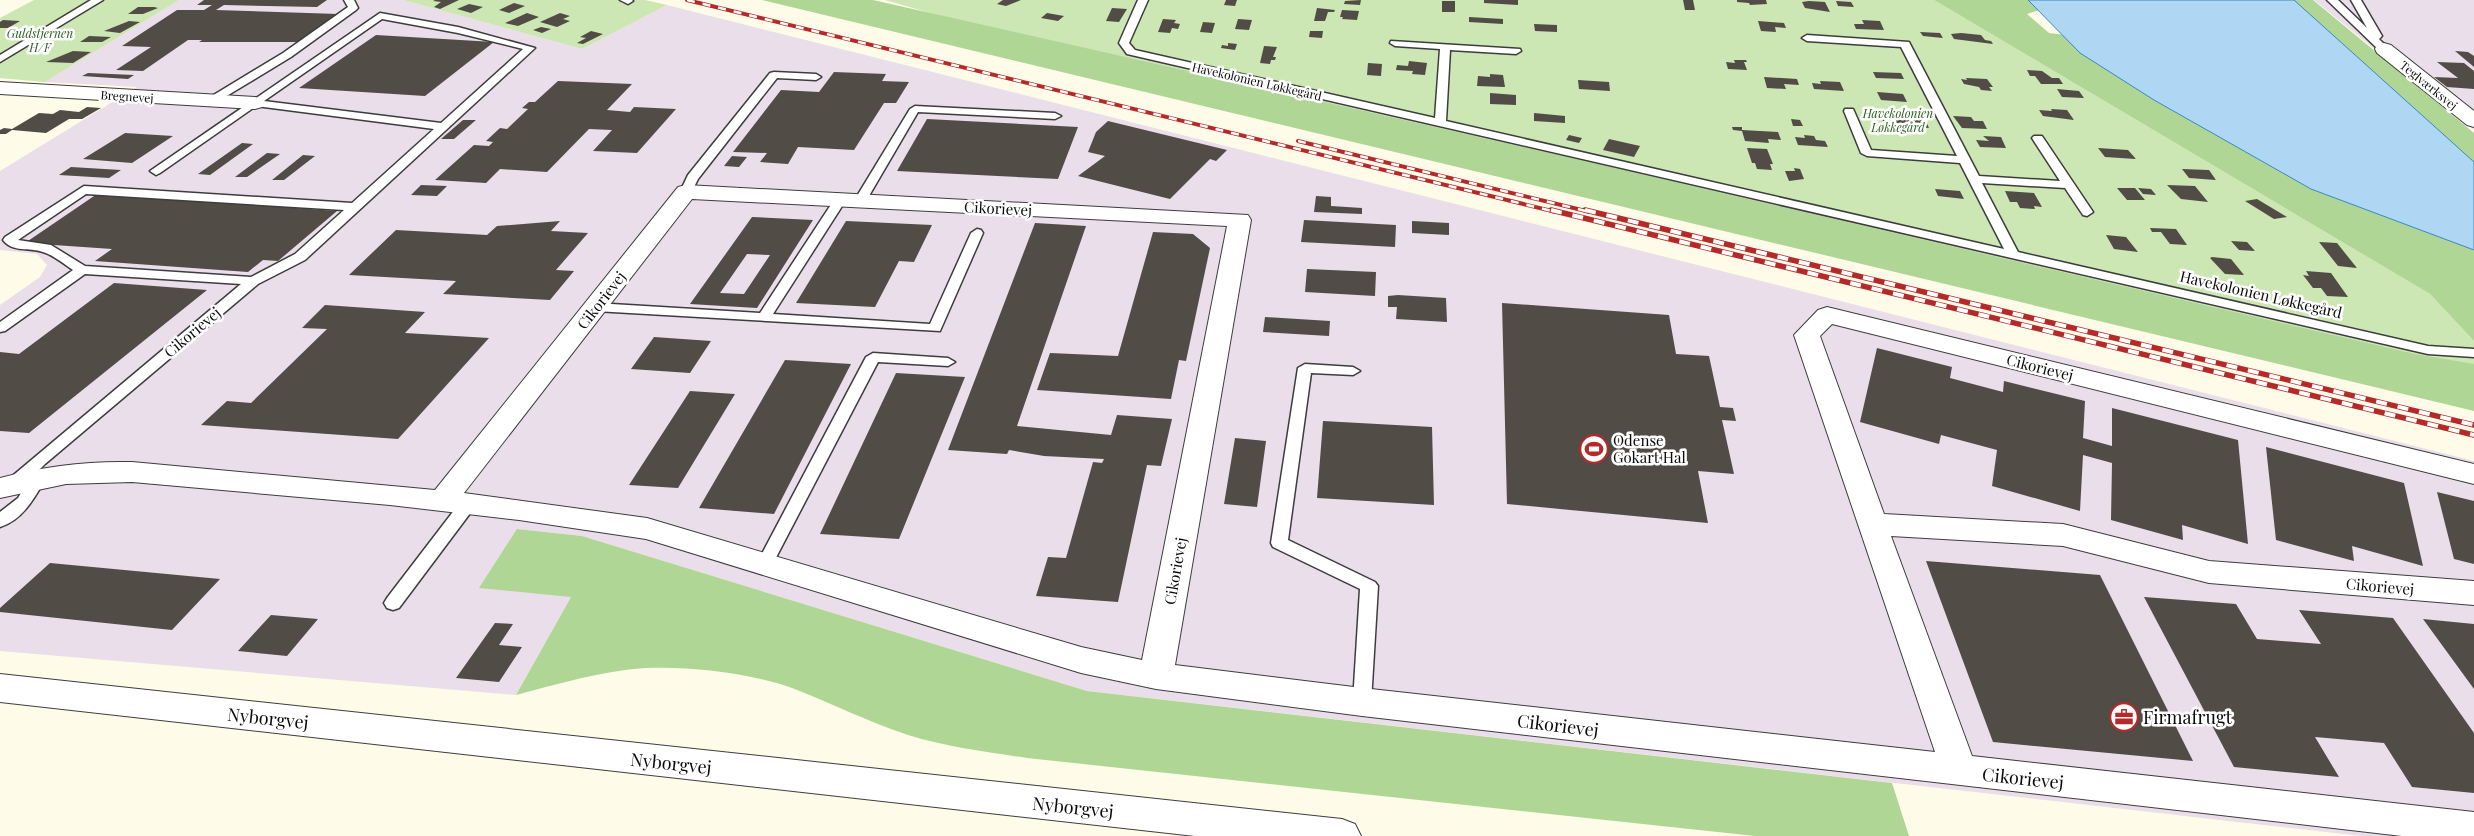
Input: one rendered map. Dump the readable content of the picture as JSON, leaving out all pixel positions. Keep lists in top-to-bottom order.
{
  "streets": {
    "street": [
      "Teglværksvej",
      "Bregnevej",
      "Cikorievej",
      "Nyborgvej"
    ],
    "lane": ["Havekolonien Løkkegård"]
  },
  "crossings": [
    ["Bregnevej", "Cikorievej"]
  ],
  "parks": ["Guldstjernen H/F", "Havekolonien Løkkegård"],
  "places": {
    "sports": ["Odense Gokart Hal"],
    "office": ["Firmafrugt"]
  }
}
